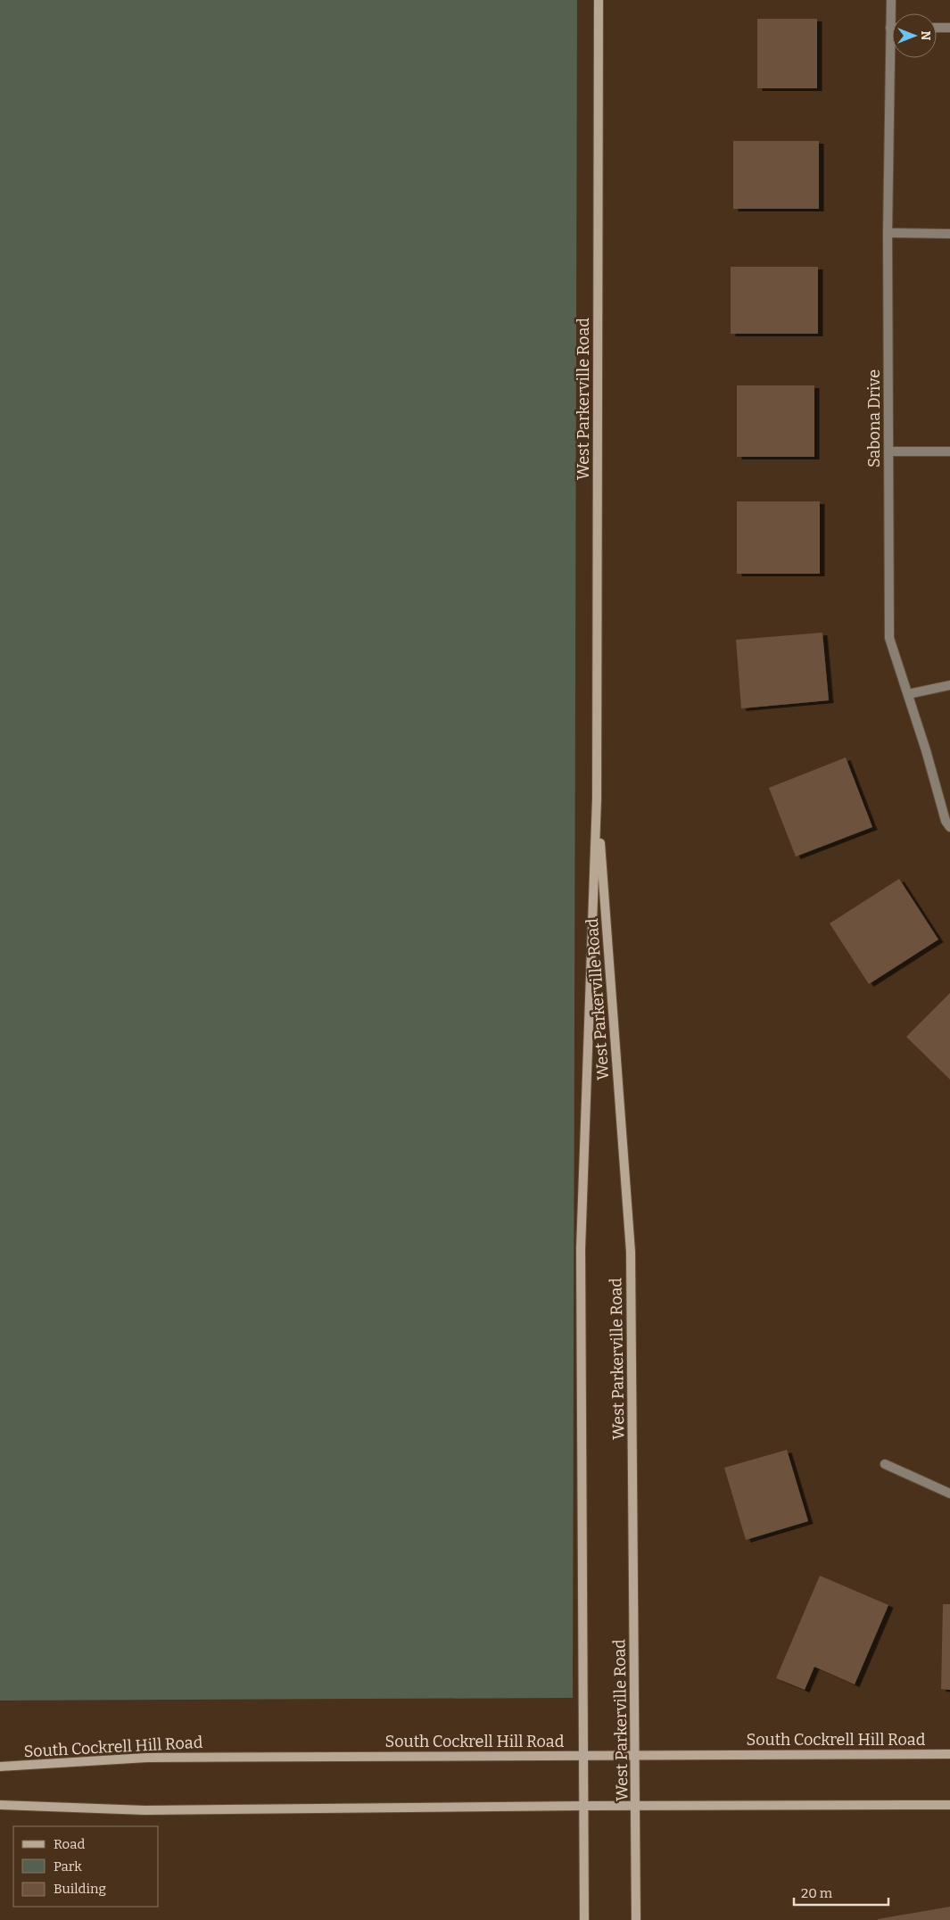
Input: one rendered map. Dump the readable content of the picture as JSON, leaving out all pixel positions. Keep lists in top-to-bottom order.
{
  "streets": {
    "street": ["West Parkerville Road", "Sabona Drive", "South Cockrell Hill Road"]
  },
  "crossings": [
    ["West Parkerville Road", "South Cockrell Hill Road"]
  ],
  "legend": ["Road", "Park", "Building"],
  "scale_bar": "20 m",
  "north": "right"
}
